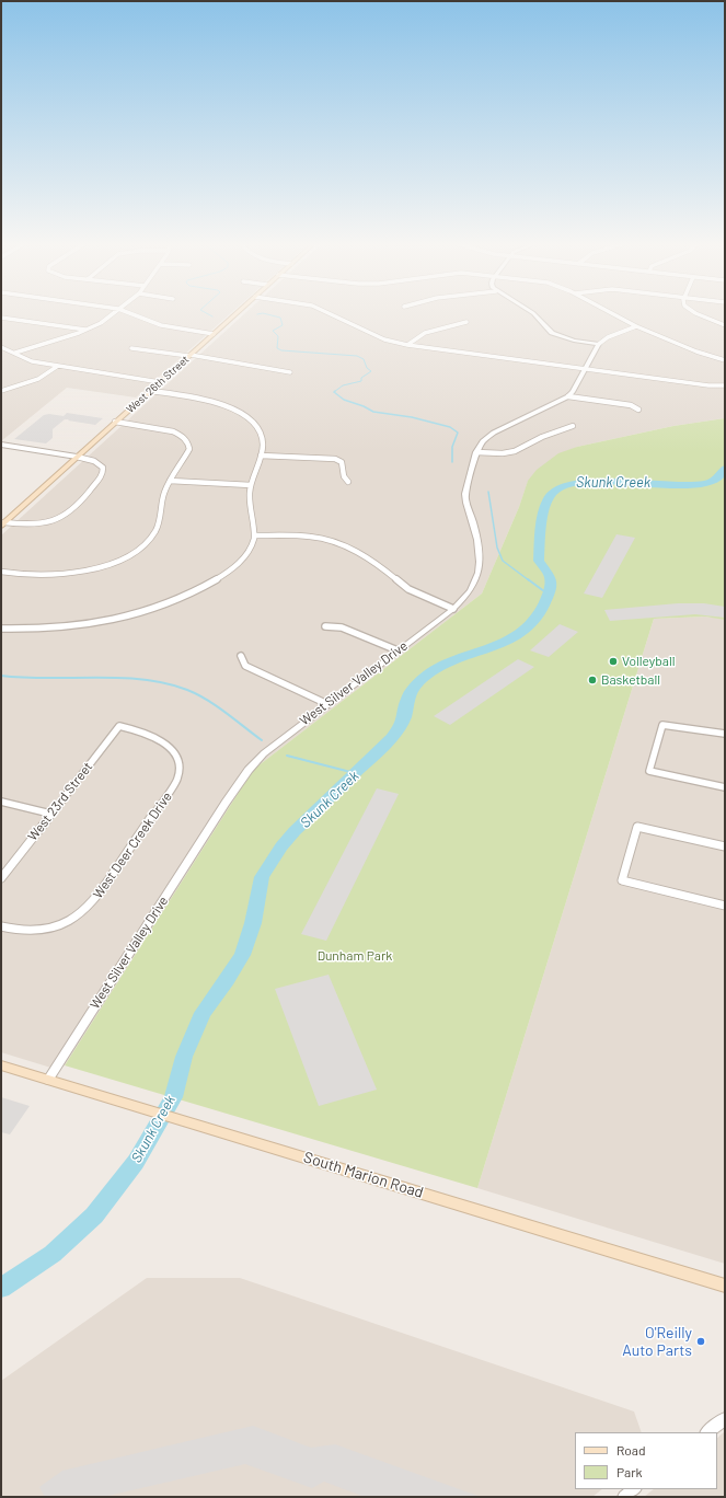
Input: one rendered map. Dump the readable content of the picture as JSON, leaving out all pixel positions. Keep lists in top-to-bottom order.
{
  "streets": {
    "main road": ["West 26th Street", "South Marion Road"],
    "street": ["West Silver Valley Drive", "West 23rd Street", "West Deer Creek Drive"]
  },
  "crossings": [
    ["West Silver Valley Drive", "South Marion Road"],
    ["West 23rd Street", "West Deer Creek Drive"]
  ],
  "water": ["Skunk Creek"],
  "parks": ["Dunham Park"],
  "places": ["Volleyball", "Basketball", "O'Reilly Auto Parts"],
  "legend": ["Road", "Park"]
}
